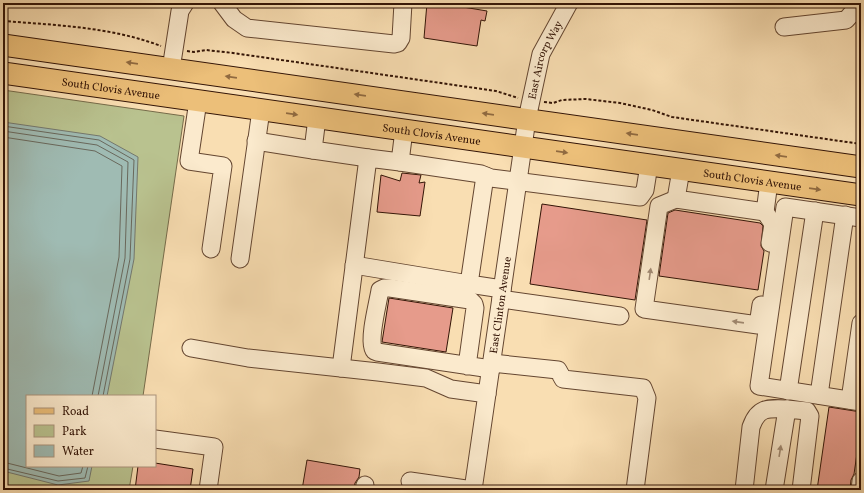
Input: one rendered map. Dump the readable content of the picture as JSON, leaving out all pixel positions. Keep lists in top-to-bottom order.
{
  "streets": {
    "main road": ["South Clovis Avenue"],
    "street": ["East Aircorp Way", "East Clinton Avenue"]
  },
  "crossings": [
    ["East Aircorp Way", "East Clinton Avenue"],
    ["South Clovis Avenue", "East Clinton Avenue"]
  ],
  "legend": ["Road", "Park", "Water"]
}
